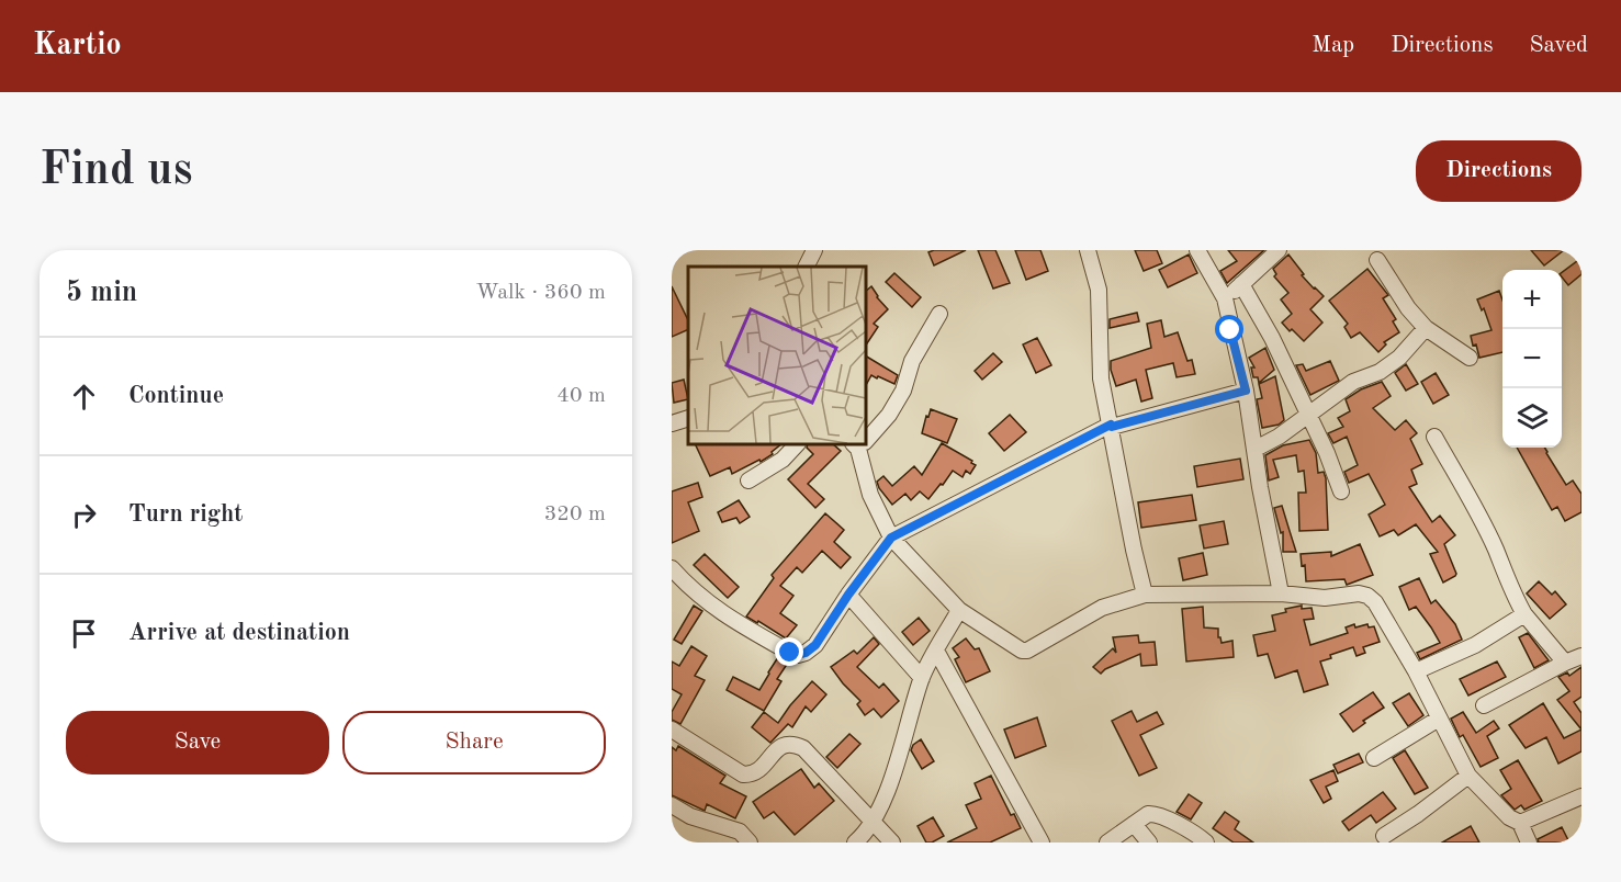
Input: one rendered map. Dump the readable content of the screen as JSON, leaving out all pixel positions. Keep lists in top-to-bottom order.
{
  "page": {
    "header": "Kartio",
    "nav": ["Map", "Directions", "Saved"],
    "buttons": [
      "Directions",
      ["Save", "Share"]
    ],
    "title": "Find us",
    "heading": ["5 min", "Walk · 360 m"],
    "map_buttons": ["+", "−"],
    "list": [
      ["Continue", "40 m"],
      ["Turn right", "320 m"],
      "Arrive at destination"
    ]
  }
}
